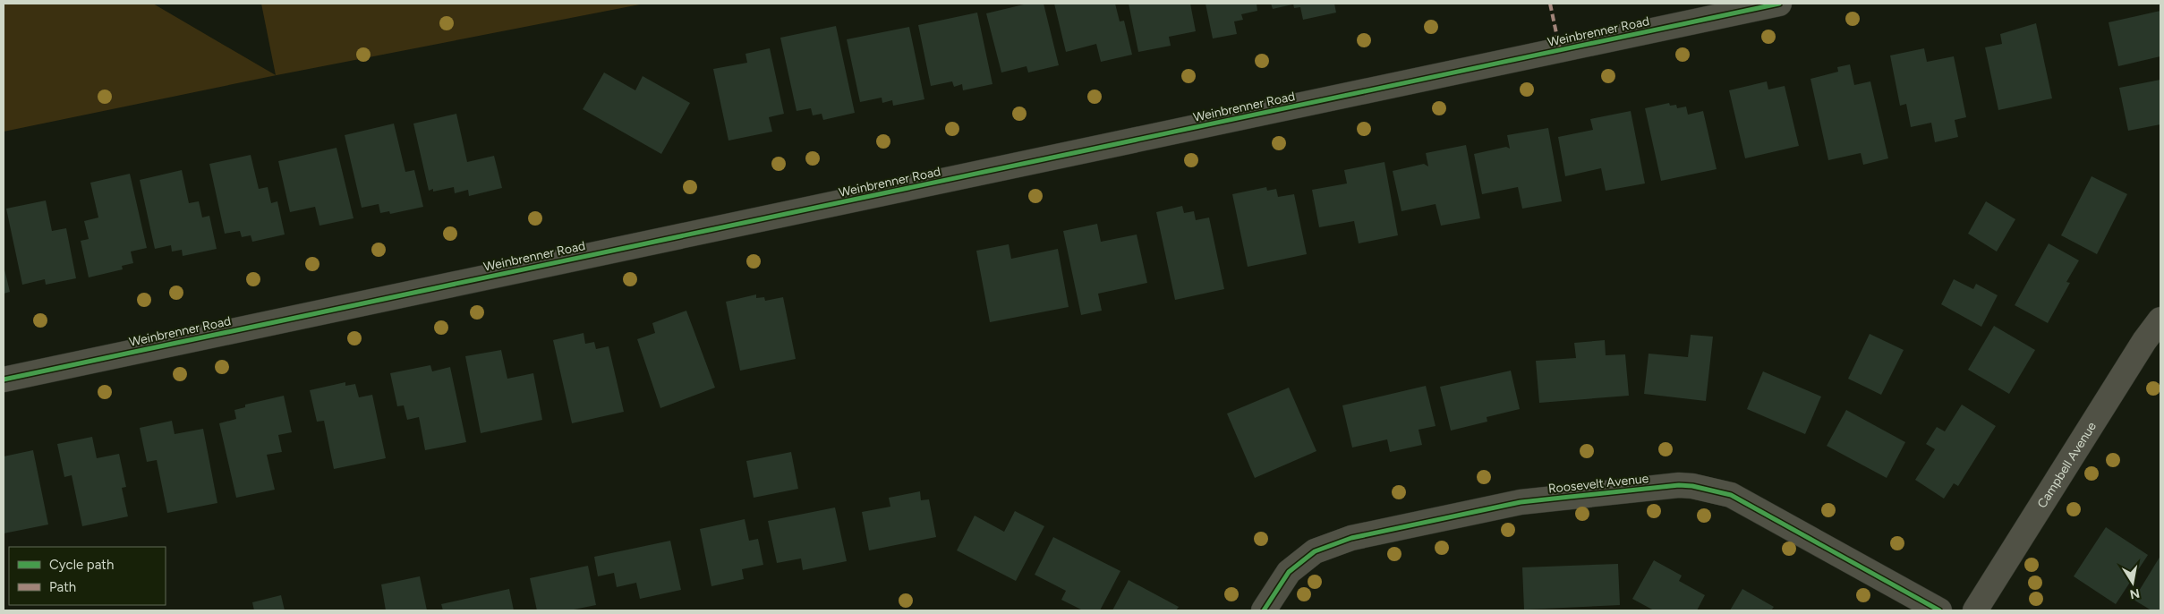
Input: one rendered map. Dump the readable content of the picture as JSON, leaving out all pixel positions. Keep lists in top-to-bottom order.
{
  "streets": {
    "street": ["Weinbrenner Road", "Campbell Avenue", "Roosevelt Avenue"]
  },
  "legend": ["Cycle path", "Path"],
  "north": "bottom"
}
